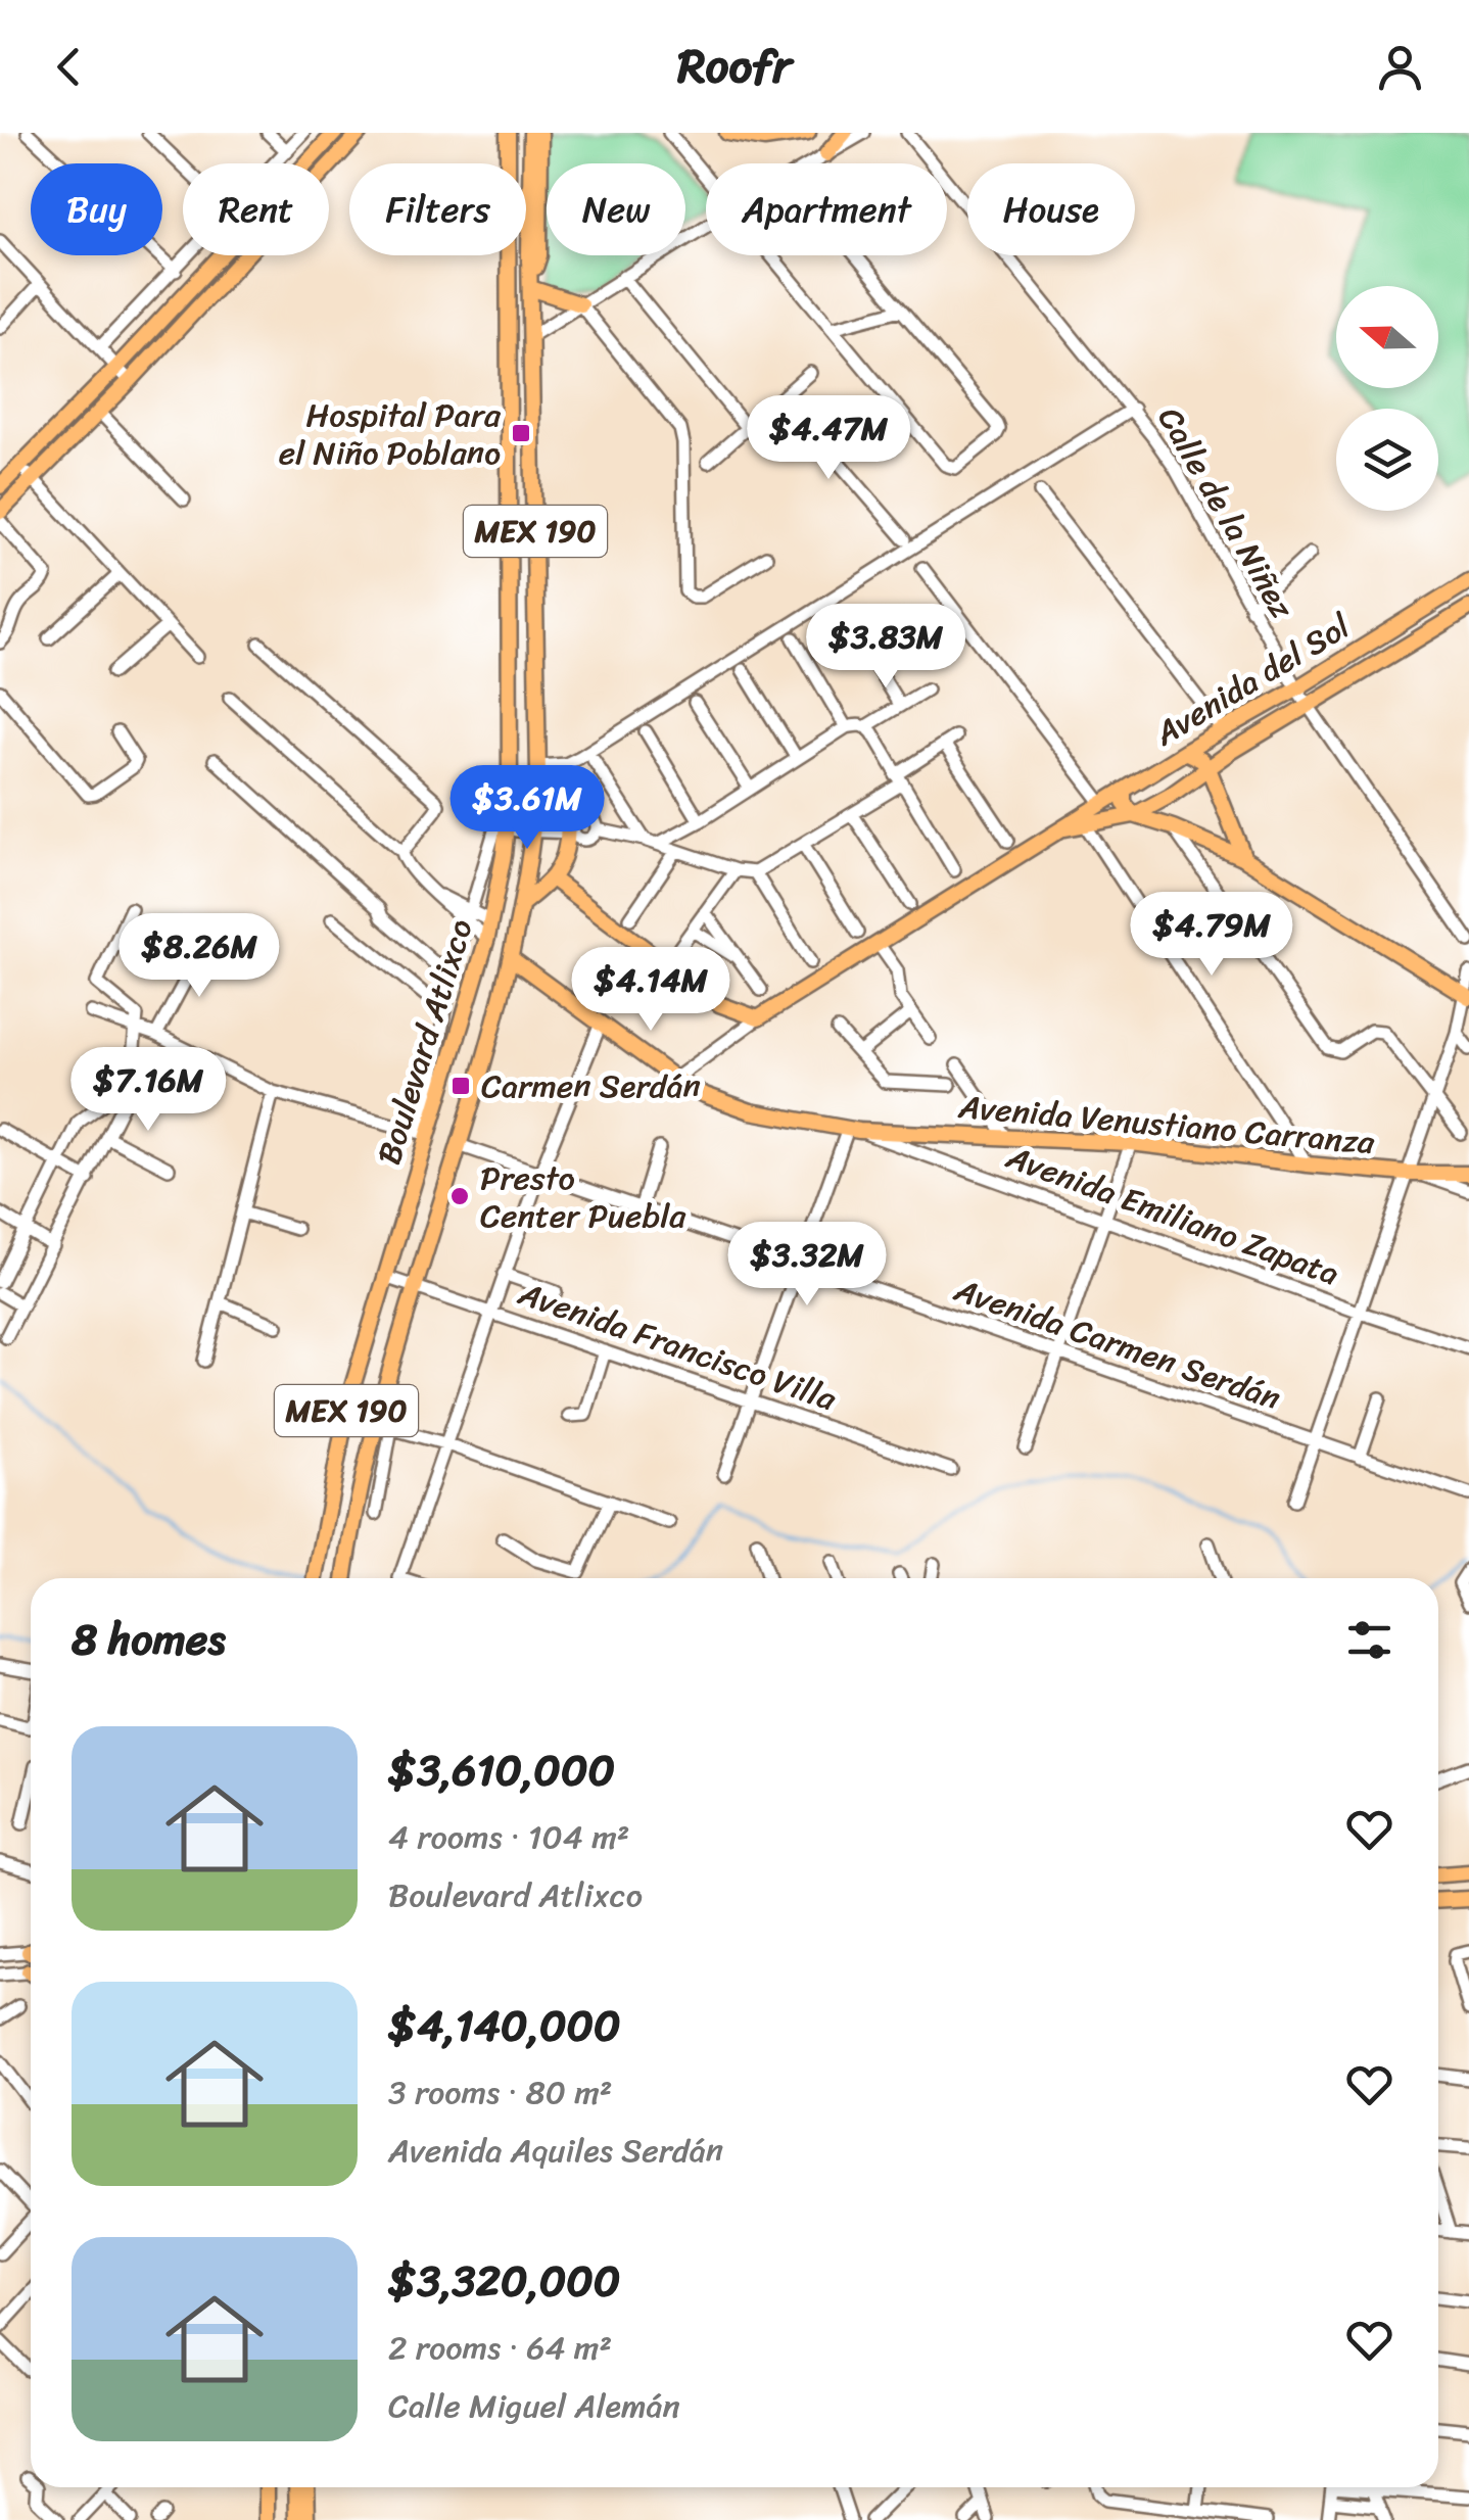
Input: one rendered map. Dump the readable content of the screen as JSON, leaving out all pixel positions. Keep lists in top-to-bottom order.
{
  "streets": {
    "main road": [
      "MEX 190",
      "Avenida del Sol",
      "Boulevard Atlixco",
      "Avenida Venustiano Carranza"
    ],
    "street": [
      "Calle de la Niñez",
      "Avenida Emiliano Zapata",
      "Avenida Carmen Serdán",
      "Avenida Francisco Villa"
    ]
  },
  "crossings": [
    ["Calle de la Niñez", "Avenida del Sol"],
    ["Avenida del Sol", "Avenida Venustiano Carranza"],
    ["Boulevard Atlixco", "Avenida Venustiano Carranza"],
    ["Boulevard Atlixco", "Avenida Carmen Serdán"],
    ["Boulevard Atlixco", "Avenida Francisco Villa"],
    ["Avenida Venustiano Carranza", "Avenida Emiliano Zapata"]
  ],
  "places": {
    "transit": ["Hospital Para el Niño Poblano", "Carmen Serdán"],
    "other": ["Presto Center Puebla"]
  },
  "north": "left",
  "page": {
    "header": "Roofr",
    "chip": [
      "Buy",
      "Rent",
      "Filters",
      "New",
      "Apartment",
      "House"
    ],
    "price": [
      "$4.47M",
      "$3.83M",
      "$3.61M",
      "$4.79M",
      "$8.26M",
      "$4.14M",
      "$7.16M",
      "$3.32M"
    ],
    "heading": "8 homes",
    "list": [
      {
        "name": "$3,610,000",
        "note": "4 rooms · 104 m² · Boulevard Atlixco"
      },
      {
        "name": "$4,140,000",
        "note": "3 rooms · 80 m² · Avenida Aquiles Serdán"
      },
      {
        "name": "$3,320,000",
        "note": "2 rooms · 64 m² · Calle Miguel Alemán"
      }
    ]
  }
}
